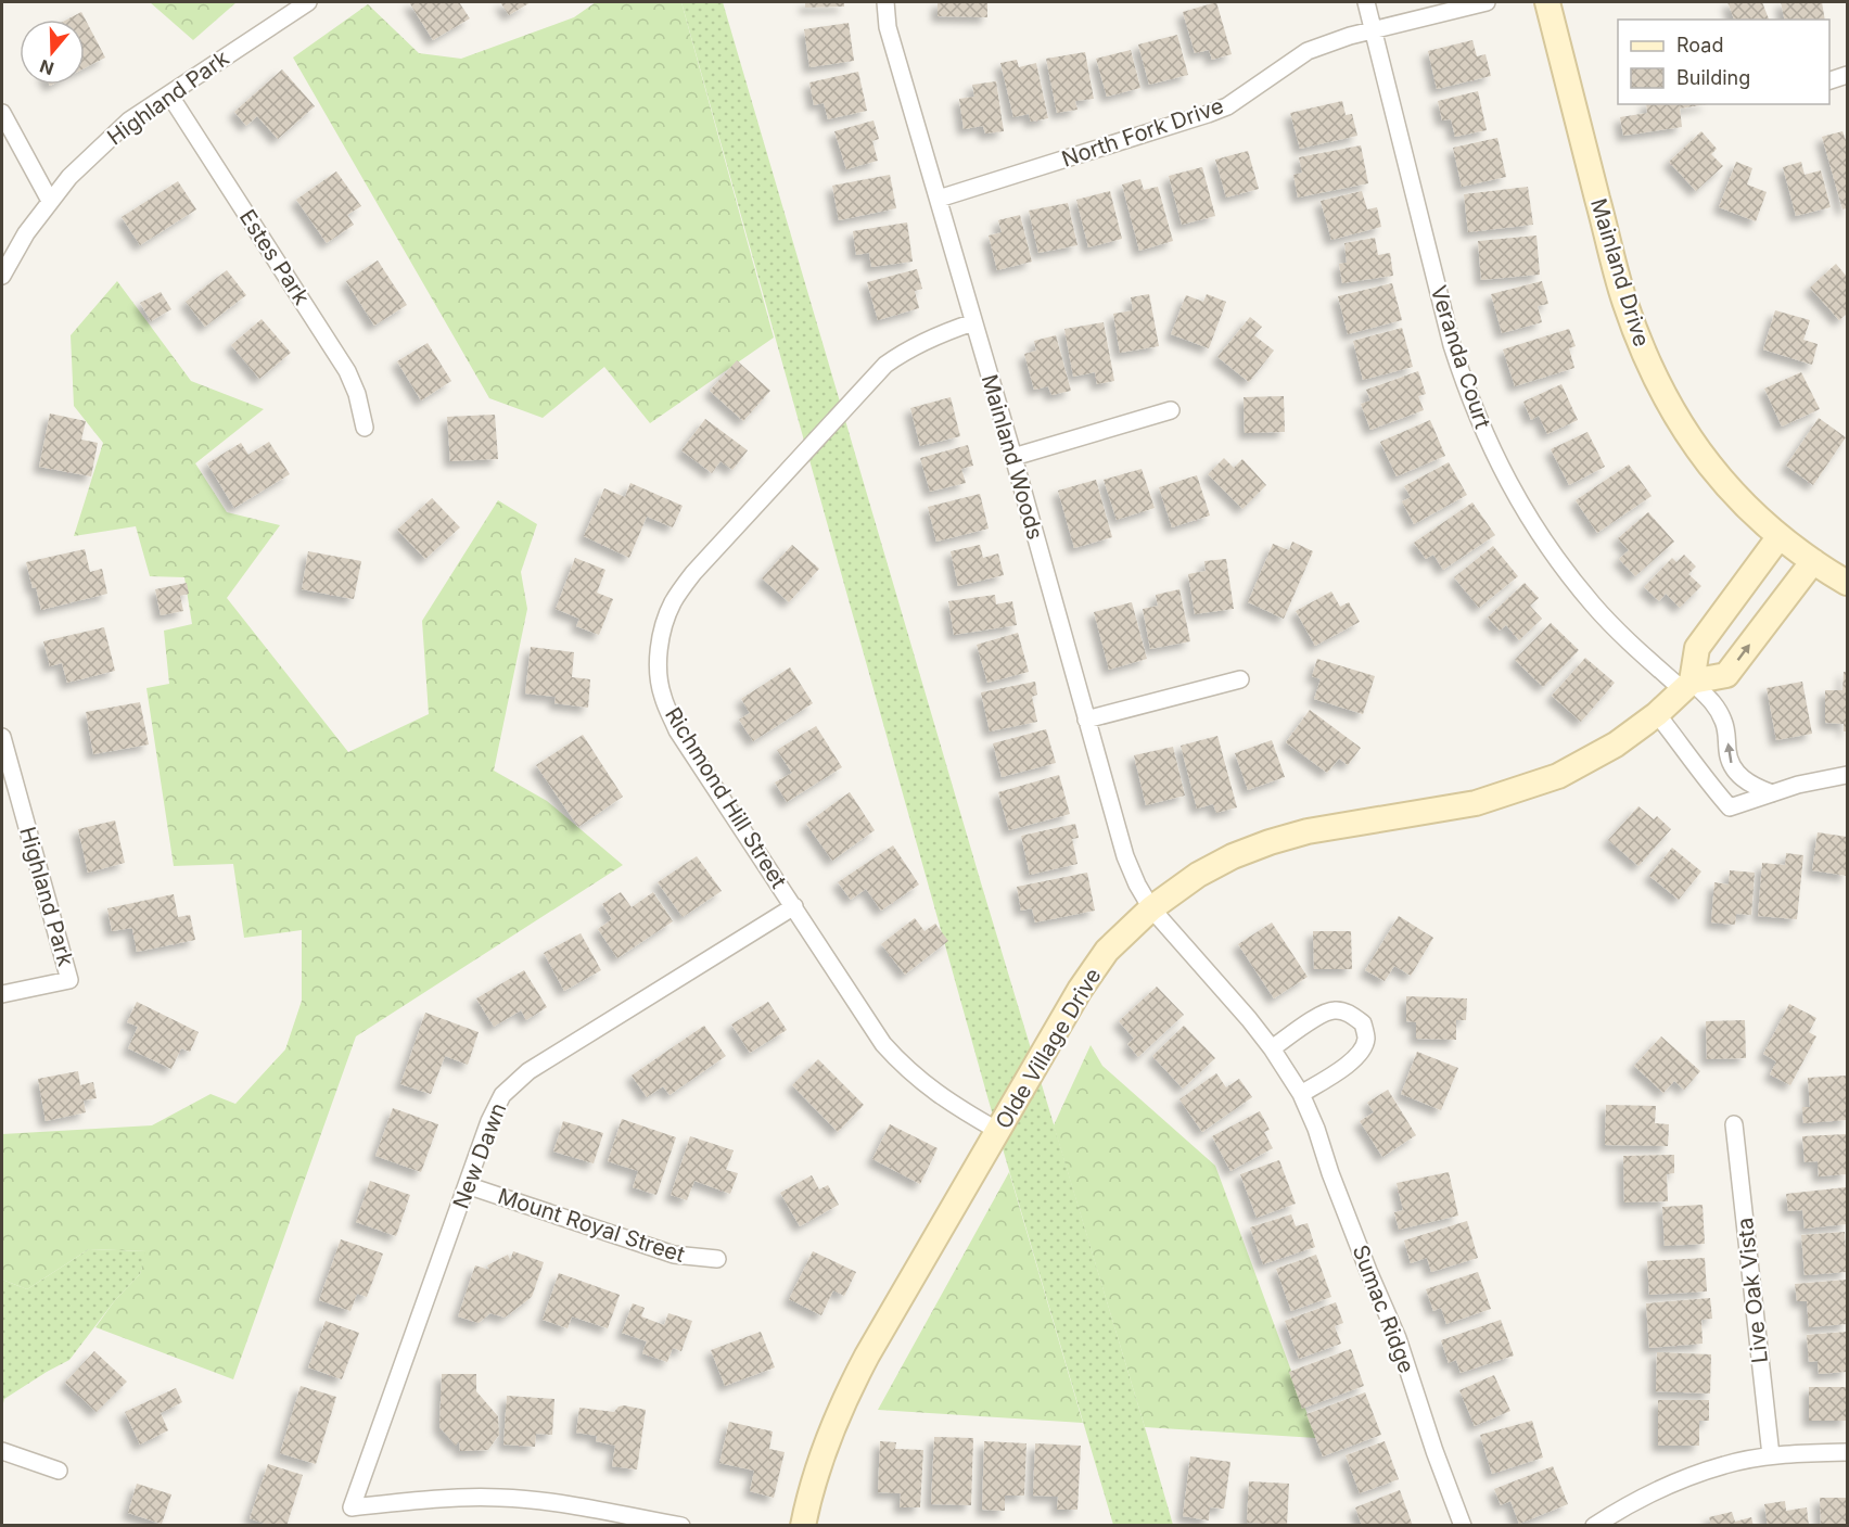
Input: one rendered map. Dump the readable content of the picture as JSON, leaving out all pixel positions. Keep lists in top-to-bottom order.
{
  "streets": {
    "street": [
      "Highland Park",
      "North Fork Drive",
      "Estes Park",
      "Mainland Drive",
      "Veranda Court",
      "Mainland Woods",
      "Richmond Hill Street",
      "Olde Village Drive",
      "New Dawn",
      "Mount Royal Street",
      "Live Oak Vista",
      "Sumac Ridge"
    ]
  },
  "crossings": [
    ["Highland Park", "Estes Park"],
    ["North Fork Drive", "Veranda Court"],
    ["North Fork Drive", "Mainland Woods"],
    ["Veranda Court", "Olde Village Drive"],
    ["Mainland Woods", "Richmond Hill Street"],
    ["Mainland Woods", "Olde Village Drive"],
    ["Mainland Woods", "Sumac Ridge"],
    ["Richmond Hill Street", "Olde Village Drive"],
    ["Richmond Hill Street", "New Dawn"],
    ["Olde Village Drive", "Sumac Ridge"],
    ["New Dawn", "Mount Royal Street"]
  ],
  "legend": ["Road", "Building"],
  "north": "bottom"
}
